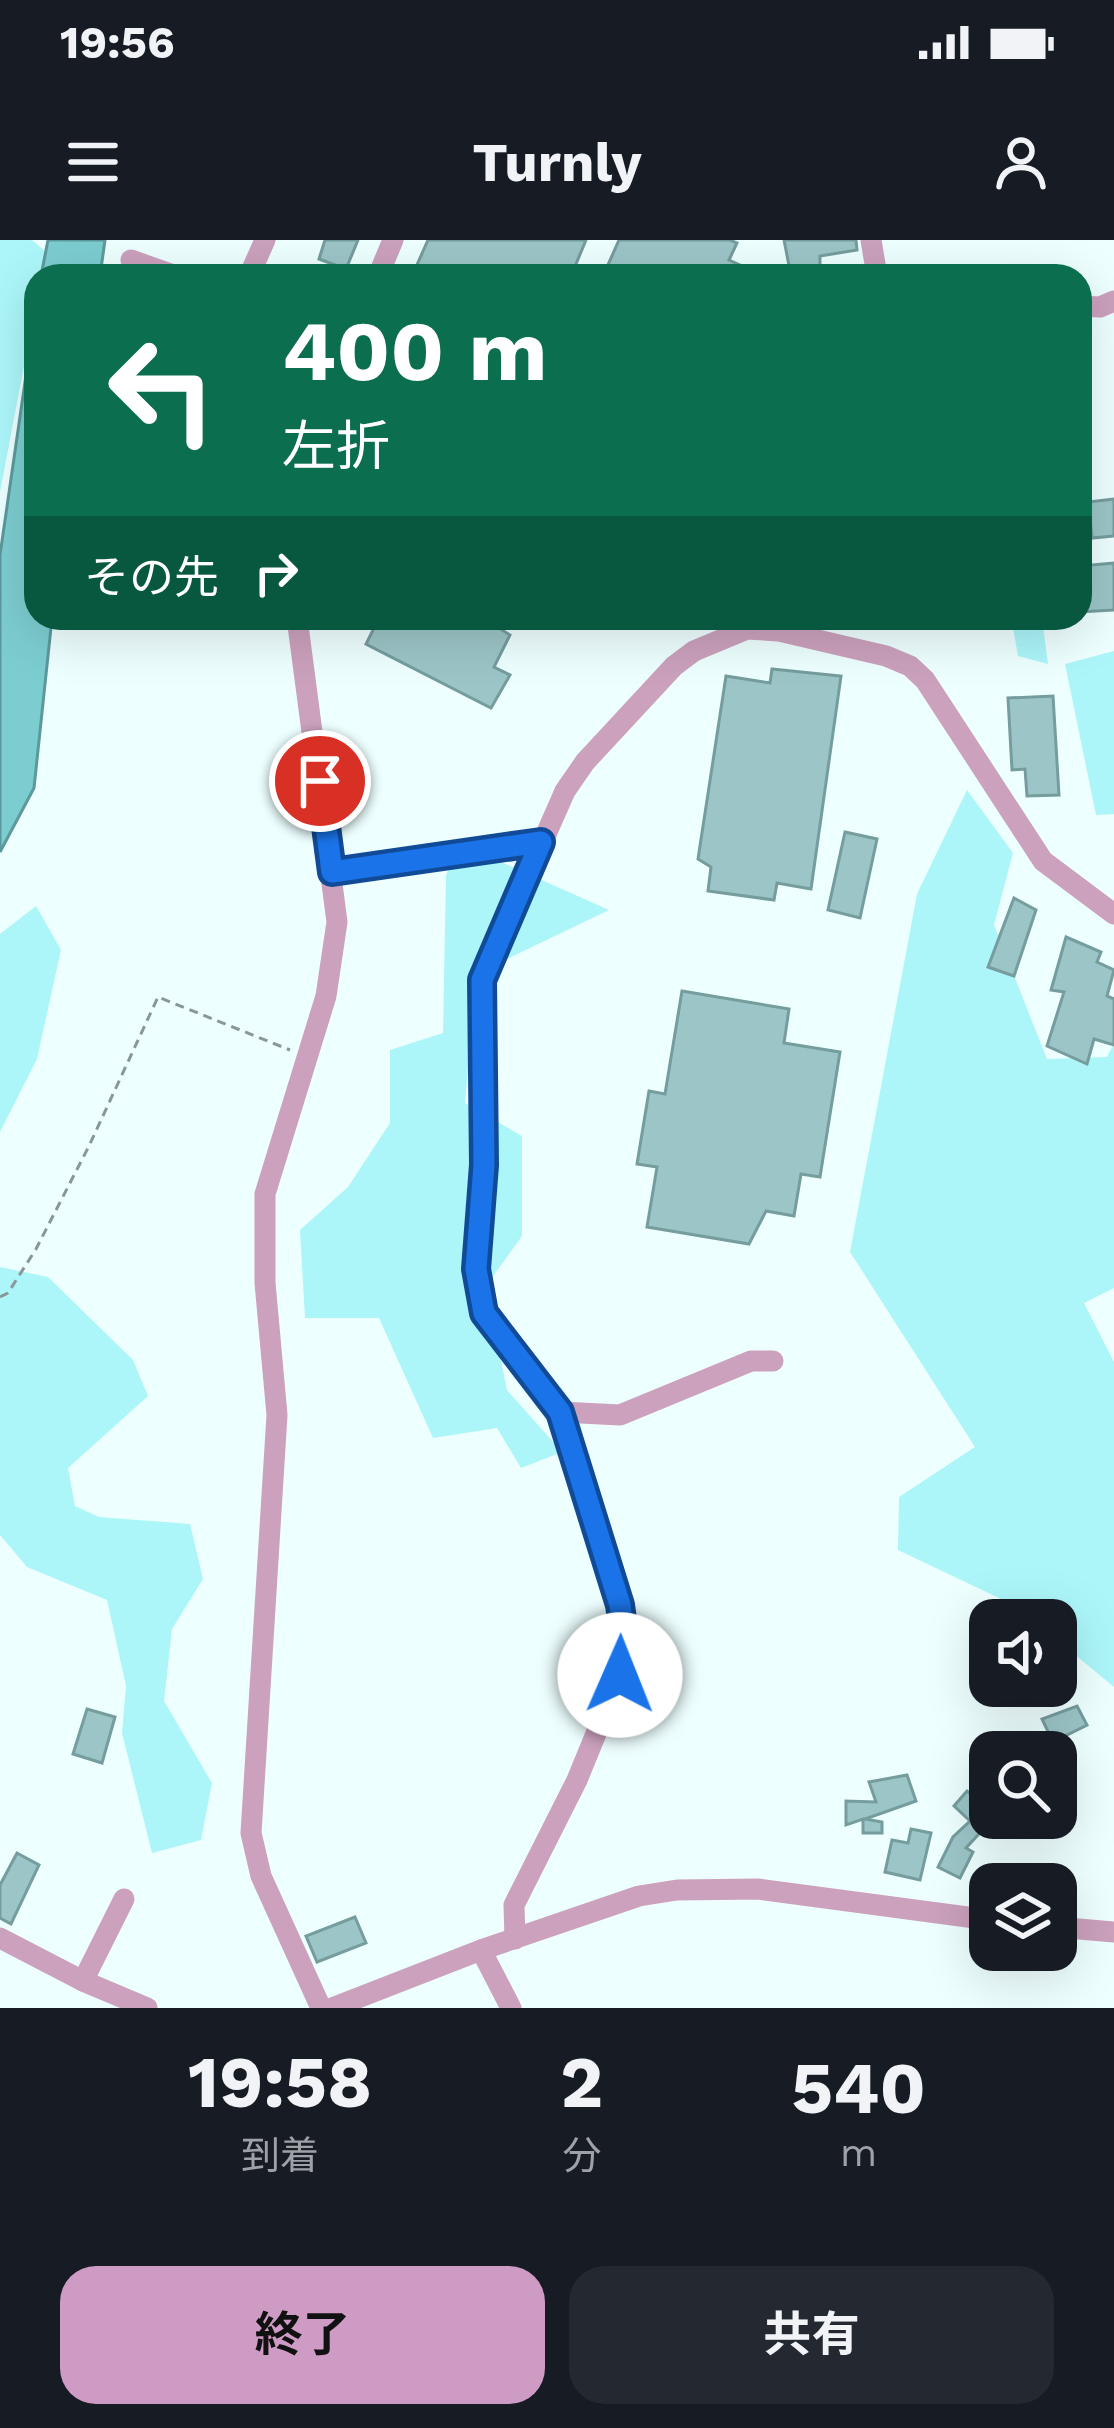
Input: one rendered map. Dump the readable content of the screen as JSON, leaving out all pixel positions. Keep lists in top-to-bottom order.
{
  "page": {
    "status": "19:56",
    "header": "Turnly",
    "turn": ["400 m", "左折"],
    "then": "その先",
    "eta": [
      "19:58",
      "到着",
      "2",
      "分",
      "540",
      "m"
    ],
    "buttons": ["終了", "共有"]
  }
}
